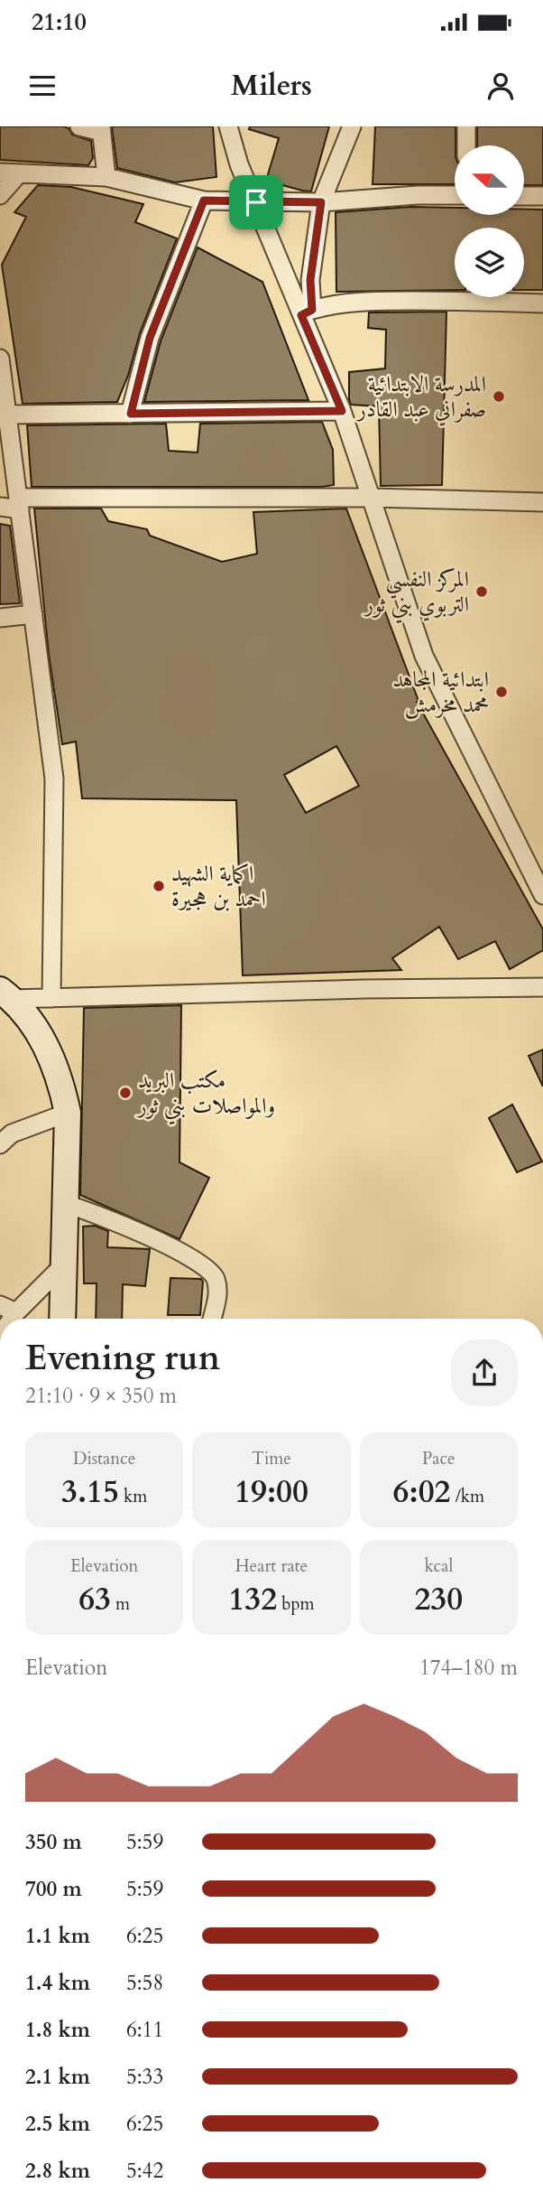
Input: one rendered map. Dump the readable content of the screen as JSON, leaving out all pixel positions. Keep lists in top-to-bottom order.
{
  "places": [
    "المدرسة الابتدائية صفراني عبد القادر",
    "المركز النفسي التربوي بني ثور",
    "ابتدائية المجاهد محمد مخرمش",
    "اكماية الشهيد احمد بن هجيرة",
    "مكتب البريد والمواصلات بني ثور"
  ],
  "north": "left",
  "page": {
    "status": "21:10",
    "header": "Milers",
    "heading": ["Evening run", "21:10 · 9 × 350 m"],
    "stats": [
      ["Distance", "3.15 km"],
      ["Time", "19:00"],
      ["Pace", "6:02 /km"],
      ["Elevation", "63 m"],
      ["Heart rate", "132 bpm"],
      ["kcal", "230"]
    ],
    "chart": ["Elevation", "174–180 m"],
    "list": [
      {
        "name": "350 m",
        "note": "5:59"
      },
      {
        "name": "700 m",
        "note": "5:59"
      },
      {
        "name": "1.1 km",
        "note": "6:25"
      },
      {
        "name": "1.4 km",
        "note": "5:58"
      },
      {
        "name": "1.8 km",
        "note": "6:11"
      },
      {
        "name": "2.1 km",
        "note": "5:33"
      },
      {
        "name": "2.5 km",
        "note": "6:25"
      },
      {
        "name": "2.8 km",
        "note": "5:42"
      }
    ]
  }
}
